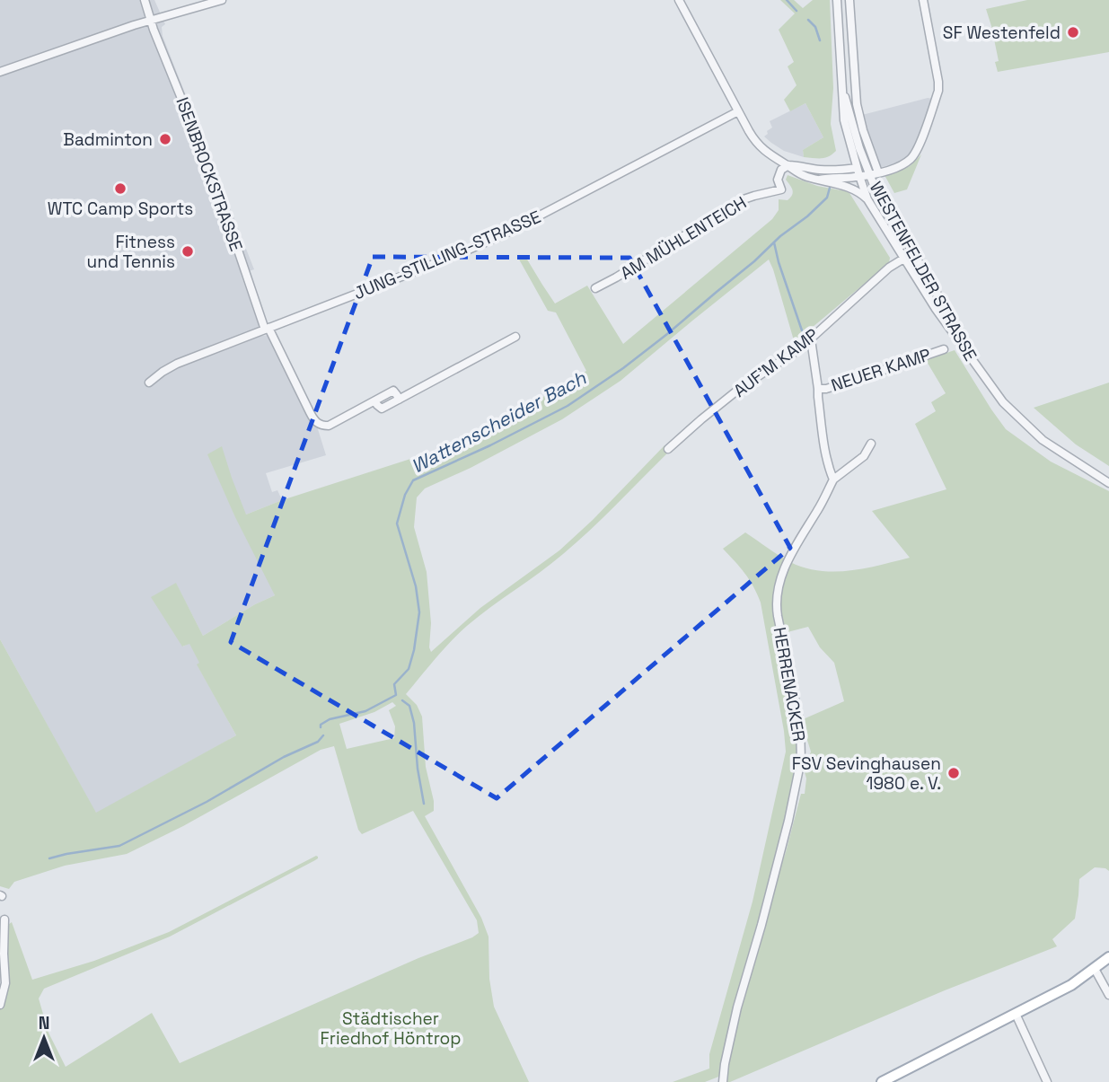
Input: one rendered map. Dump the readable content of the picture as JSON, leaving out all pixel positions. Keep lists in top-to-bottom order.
{
  "streets": {
    "street": [
      "ISENBROCKSTRASSE",
      "AM MÜHLENTEICH",
      "JUNG-STILLING-STRASSE",
      "WESTENFELDER STRASSE",
      "AUF'M KAMP",
      "NEUER KAMP",
      "HERRENACKER"
    ]
  },
  "crossings": [
    ["ISENBROCKSTRASSE", "JUNG-STILLING-STRASSE"],
    ["WESTENFELDER STRASSE", "AUF'M KAMP"]
  ],
  "water": ["Wattenscheider Bach"],
  "parks": ["Städtischer Friedhof Höntrop"],
  "places": [
    "SF Westenfeld",
    "Badminton",
    "WTC Camp Sports",
    "Fitness und Tennis",
    "FSV Sevinghausen 1980 e. V."
  ],
  "north": "top"
}
